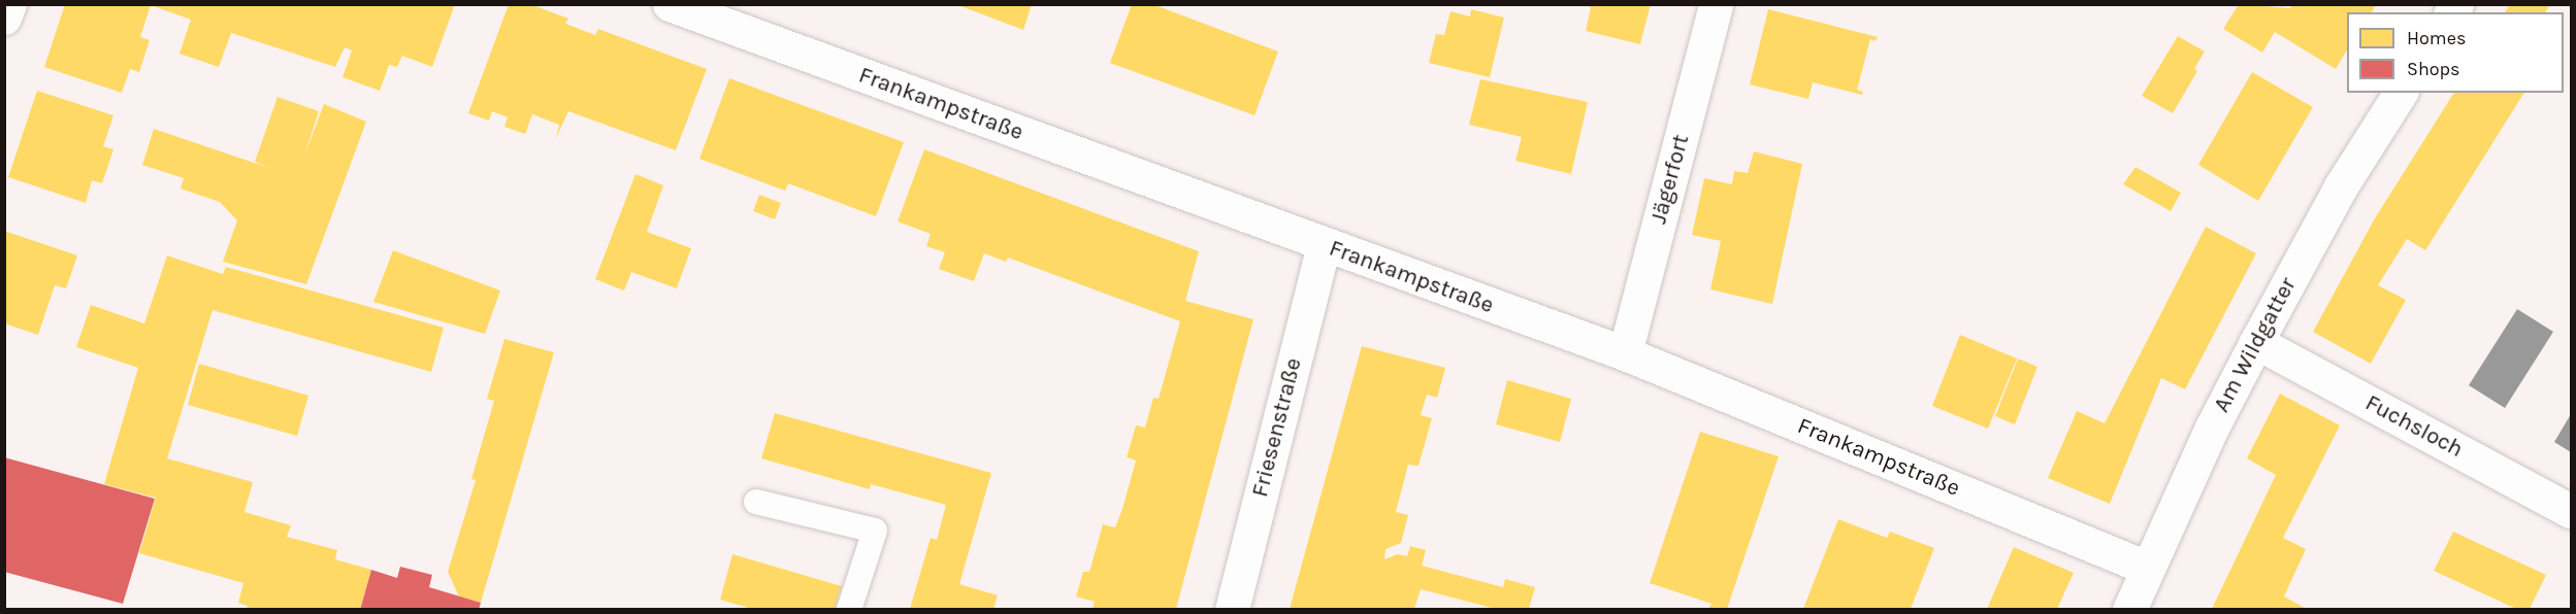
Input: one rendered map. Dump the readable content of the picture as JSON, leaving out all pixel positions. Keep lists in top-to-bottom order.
{
  "streets": {
    "street": [
      "Frankampstraße",
      "Jägerfort",
      "Am Wildgatter",
      "Fuchsloch",
      "Friesenstraße"
    ]
  },
  "crossings": [
    ["Frankampstraße", "Jägerfort"],
    ["Frankampstraße", "Am Wildgatter"],
    ["Frankampstraße", "Friesenstraße"],
    ["Am Wildgatter", "Fuchsloch"]
  ],
  "legend": ["Homes", "Shops"]
}
